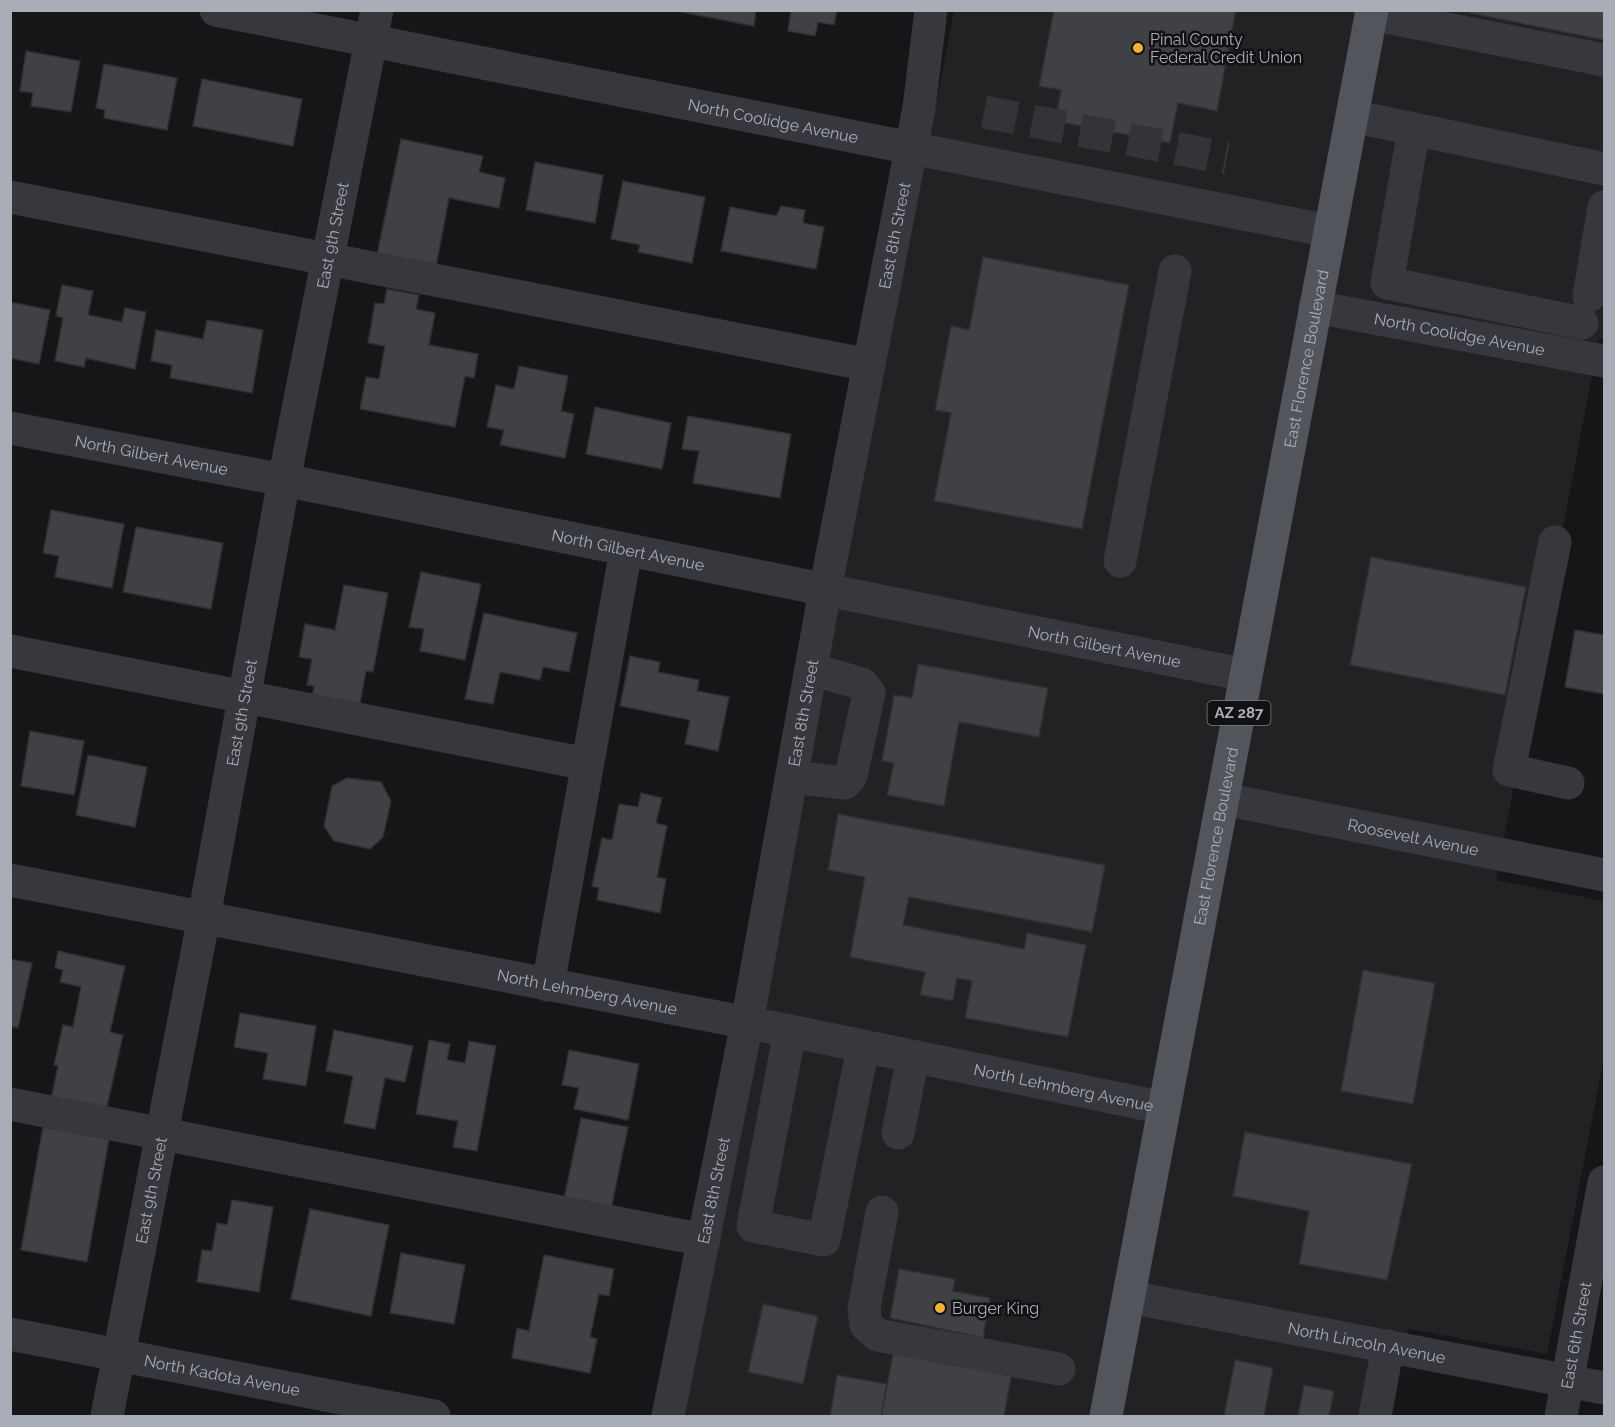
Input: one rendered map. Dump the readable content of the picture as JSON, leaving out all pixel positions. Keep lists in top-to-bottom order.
{
  "streets": {
    "main road": ["East Florence Boulevard", "AZ 287"],
    "street": [
      "North Coolidge Avenue",
      "East 9th Street",
      "East 8th Street",
      "North Gilbert Avenue",
      "Roosevelt Avenue",
      "North Lehmberg Avenue",
      "East 6th Street",
      "North Lincoln Avenue",
      "North Kadota Avenue"
    ]
  },
  "crossings": [
    ["North Coolidge Avenue", "East 9th Street"],
    ["North Coolidge Avenue", "East 8th Street"],
    ["North Coolidge Avenue", "East Florence Boulevard"],
    ["East 9th Street", "North Gilbert Avenue"],
    ["East 9th Street", "North Lehmberg Avenue"],
    ["East 9th Street", "North Kadota Avenue"],
    ["East 8th Street", "North Gilbert Avenue"],
    ["East 8th Street", "North Lehmberg Avenue"],
    ["East Florence Boulevard", "North Gilbert Avenue"],
    ["East Florence Boulevard", "Roosevelt Avenue"],
    ["East Florence Boulevard", "North Lehmberg Avenue"],
    ["East Florence Boulevard", "North Lincoln Avenue"],
    ["East 6th Street", "North Lincoln Avenue"]
  ],
  "places": ["Pinal County Federal Credit Union", "Burger King"]
}
